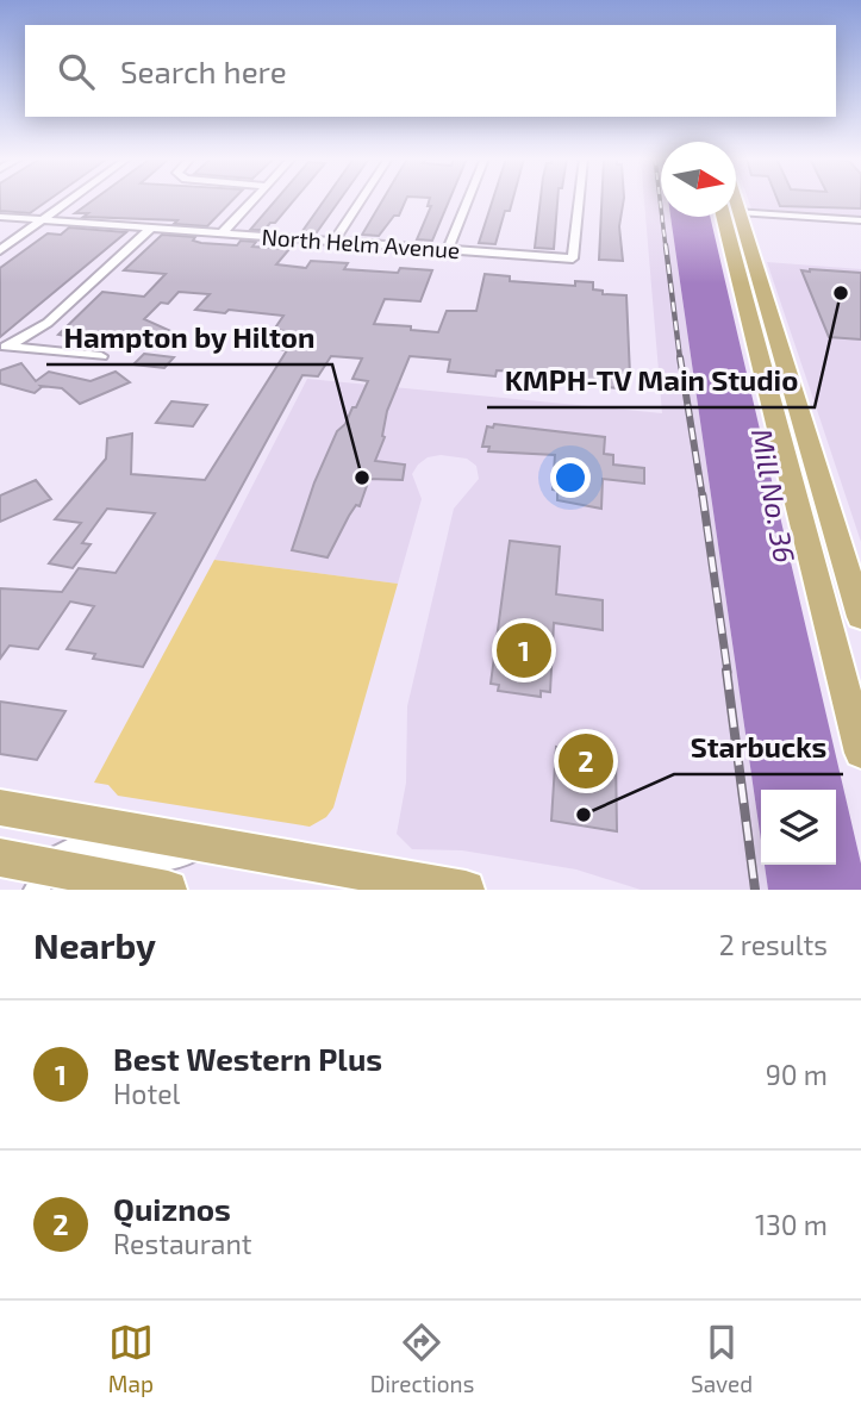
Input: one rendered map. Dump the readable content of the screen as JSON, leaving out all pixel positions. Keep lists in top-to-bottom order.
{
  "streets": {
    "street": ["North Helm Avenue"]
  },
  "water": ["Mill No. 36"],
  "places": ["KMPH-TV Main Studio", "Hampton by Hilton", "Starbucks"],
  "north": "right",
  "page": {
    "search": "Search here",
    "pins": ["1", "2"],
    "heading": ["Nearby", "2 results"],
    "list": [
      {
        "mark": "1",
        "name": "Best Western Plus",
        "note": "Hotel",
        "value": "90 m"
      },
      {
        "mark": "2",
        "name": "Quiznos",
        "note": "Restaurant",
        "value": "130 m"
      }
    ],
    "nav": ["Map", "Directions", "Saved"]
  }
}
